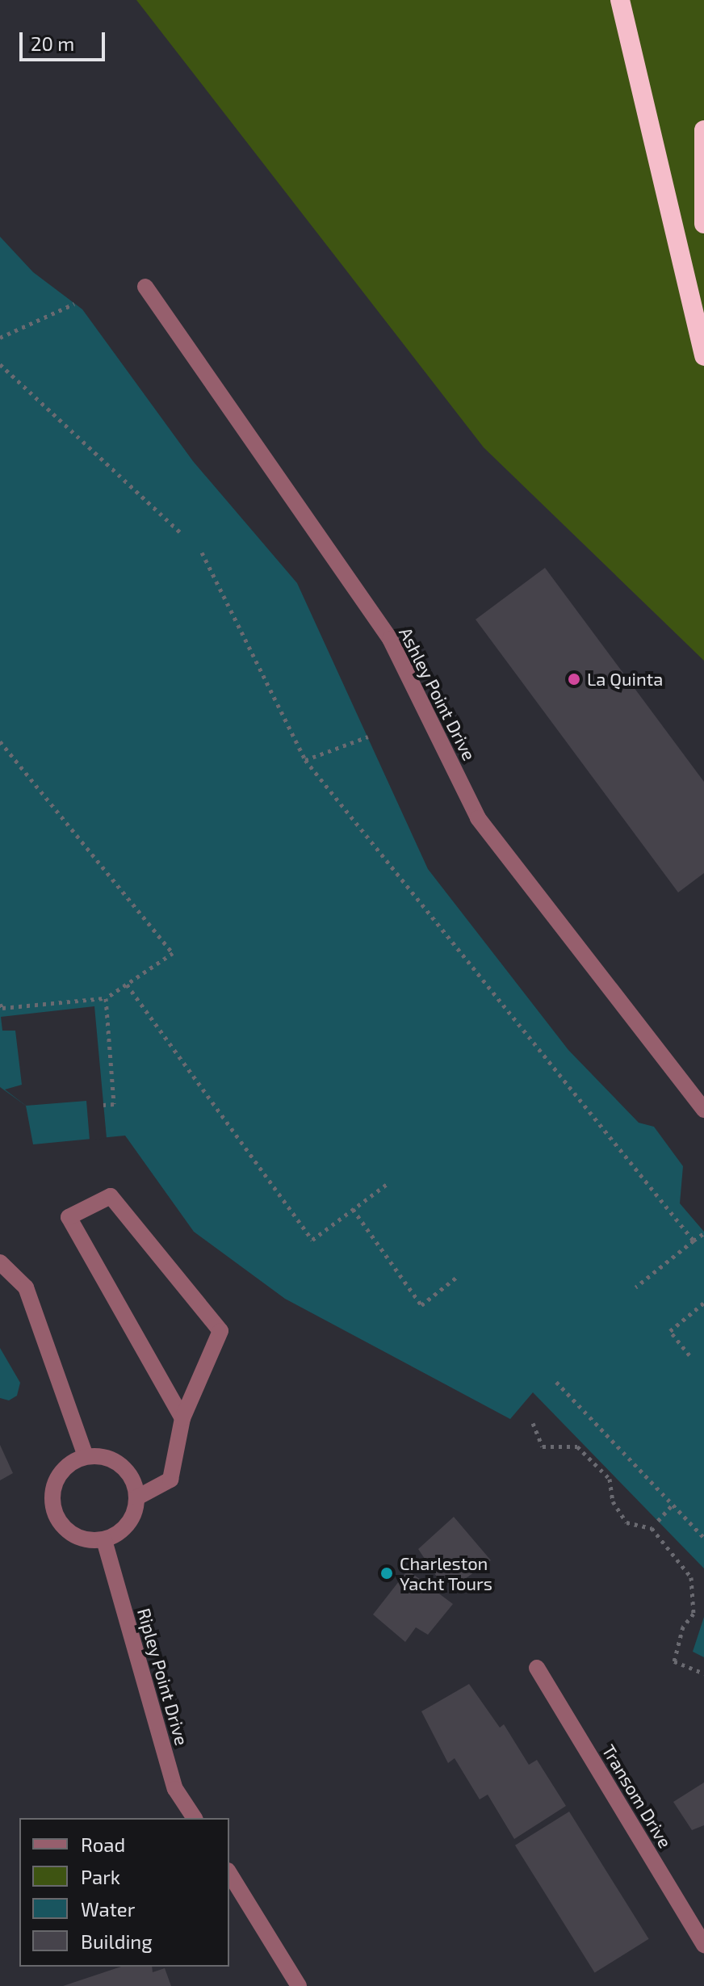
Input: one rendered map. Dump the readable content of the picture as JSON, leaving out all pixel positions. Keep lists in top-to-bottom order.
{
  "streets": {
    "street": ["Ashley Point Drive", "Ripley Point Drive", "Transom Drive"]
  },
  "places": ["La Quinta", "Charleston Yacht Tours"],
  "legend": [
    "Road",
    "Park",
    "Water",
    "Building"
  ],
  "scale_bar": "20 m"
}
